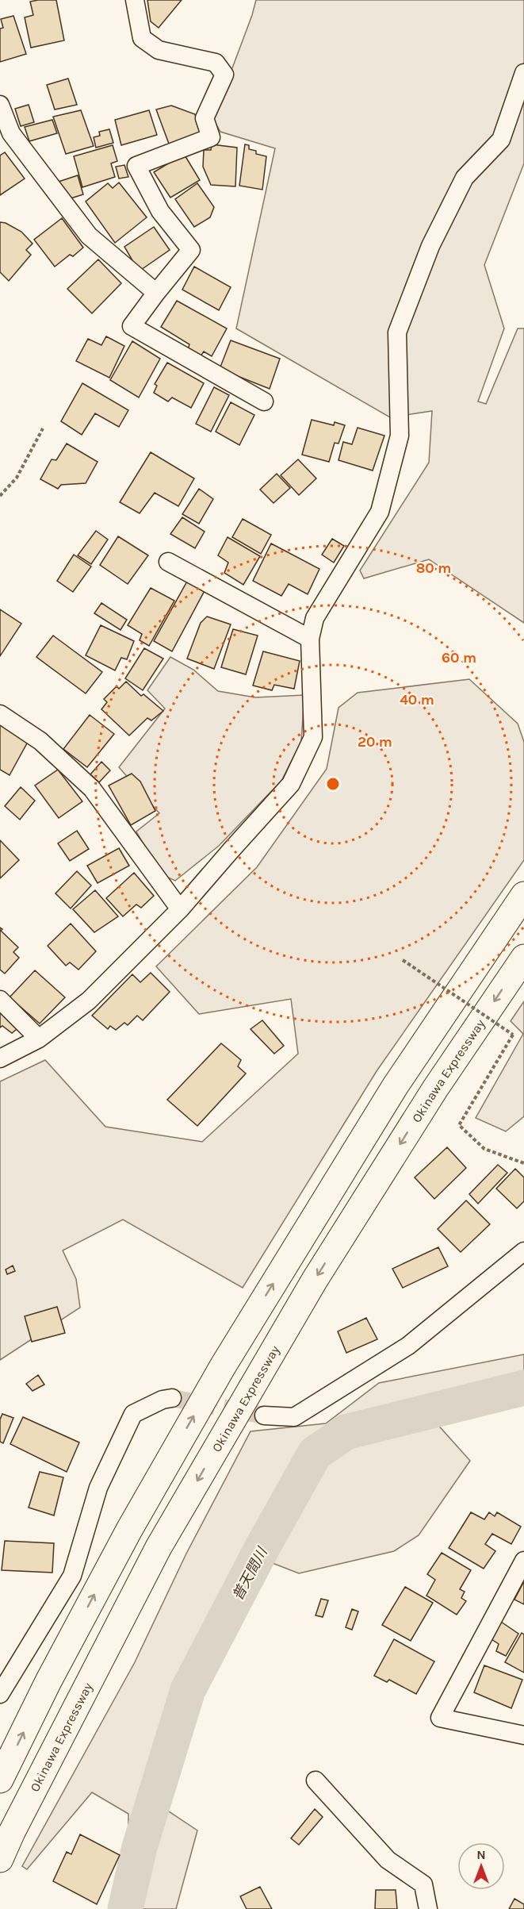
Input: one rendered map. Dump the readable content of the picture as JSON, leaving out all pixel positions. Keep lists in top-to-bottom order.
{
  "streets": {
    "highway": ["Okinawa Expressway"]
  },
  "water": ["普天間川"],
  "north": "top",
  "rings": [
    "80 m",
    "60 m",
    "40 m",
    "20 m"
  ]
}
